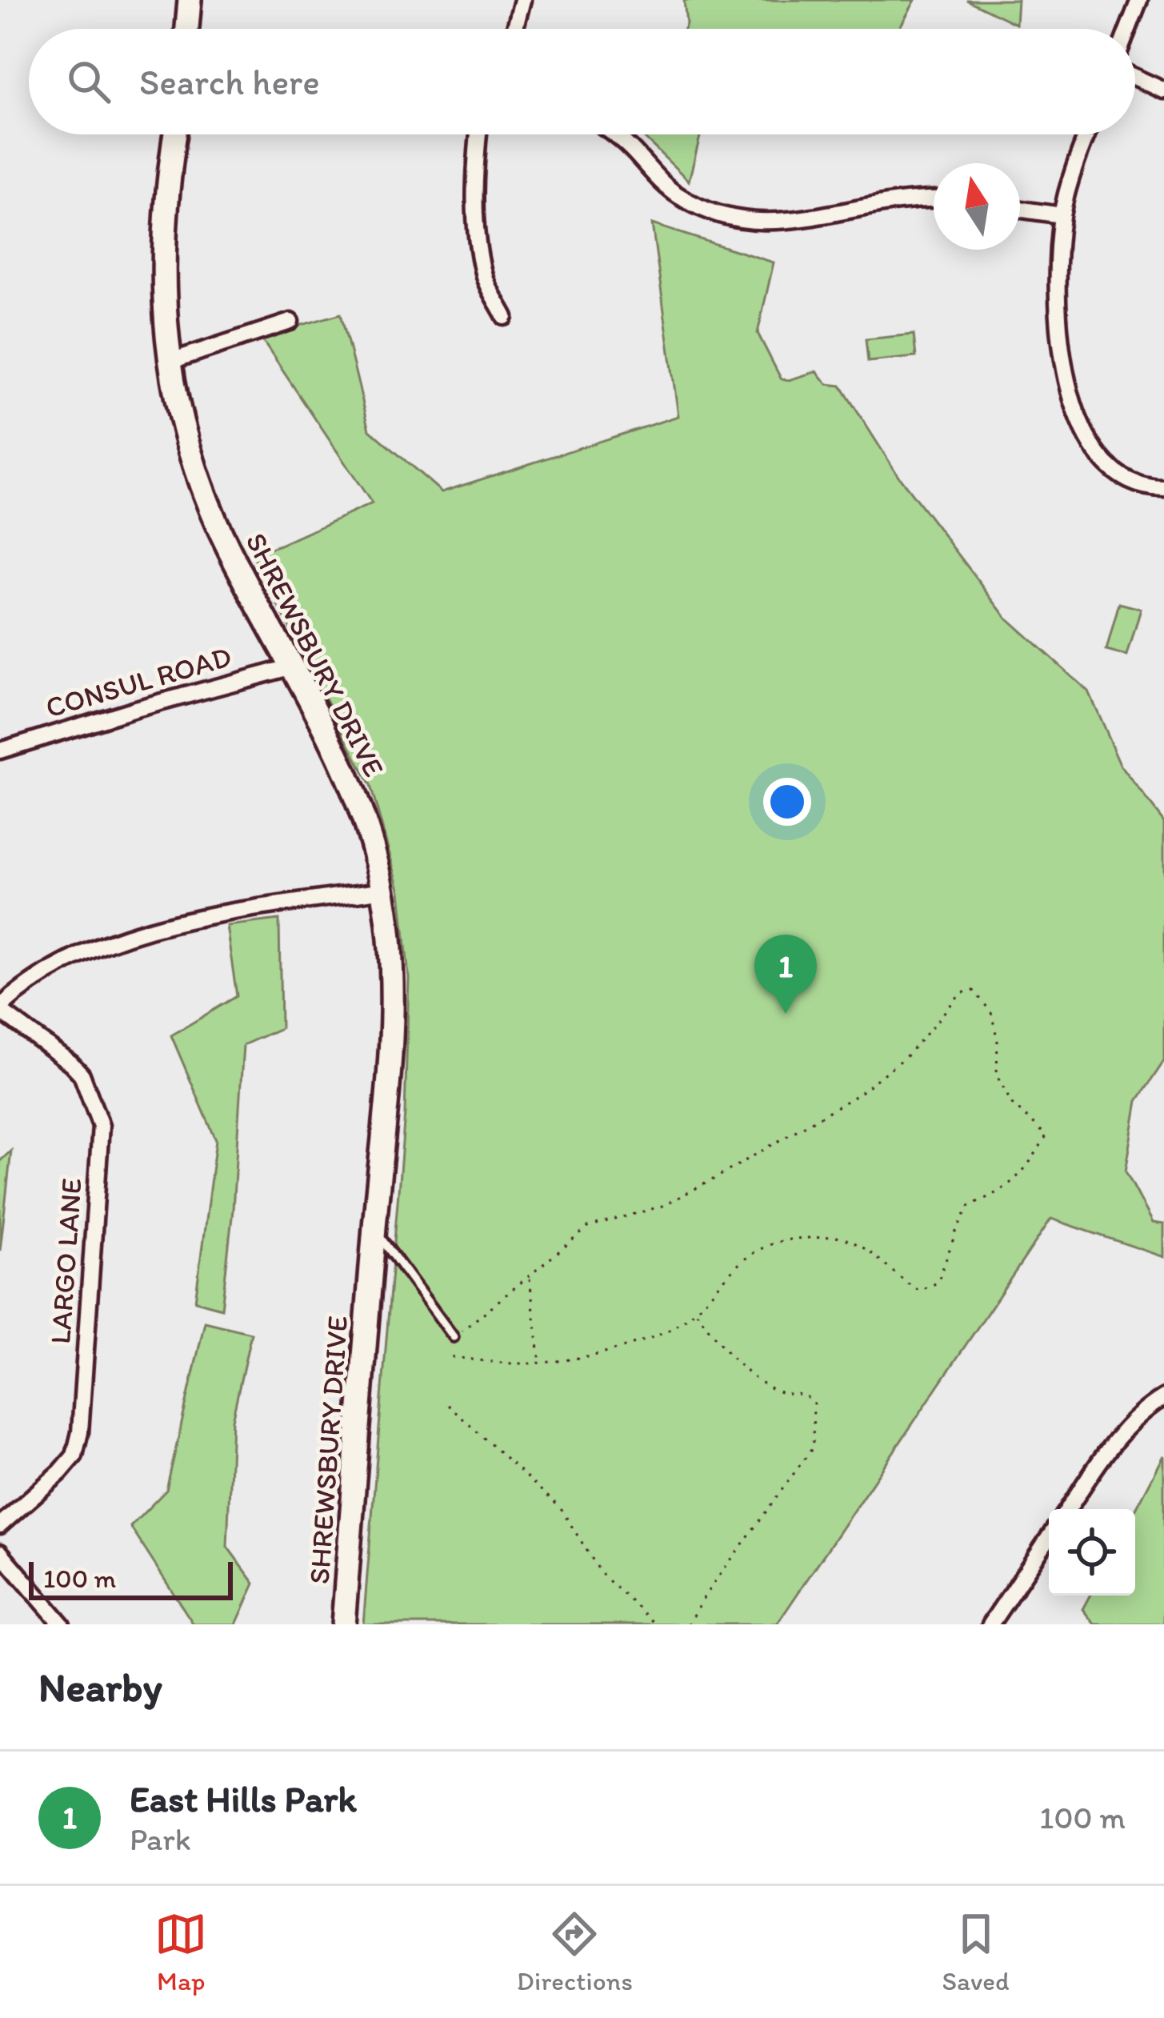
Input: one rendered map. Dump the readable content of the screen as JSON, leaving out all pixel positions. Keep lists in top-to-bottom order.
{
  "streets": {
    "main road": ["SHREWSBURY DRIVE"],
    "street": ["CONSUL ROAD", "LARGO LANE"]
  },
  "crossings": [
    ["SHREWSBURY DRIVE", "CONSUL ROAD"]
  ],
  "scale_bar": "100 m",
  "north": "top",
  "page": {
    "search": "Search here",
    "pins": "1",
    "scale": "100 m",
    "heading": "Nearby",
    "list": [
      {
        "mark": "1",
        "name": "East Hills Park",
        "note": "Park",
        "value": "100 m"
      }
    ],
    "nav": ["Map", "Directions", "Saved"]
  }
}
